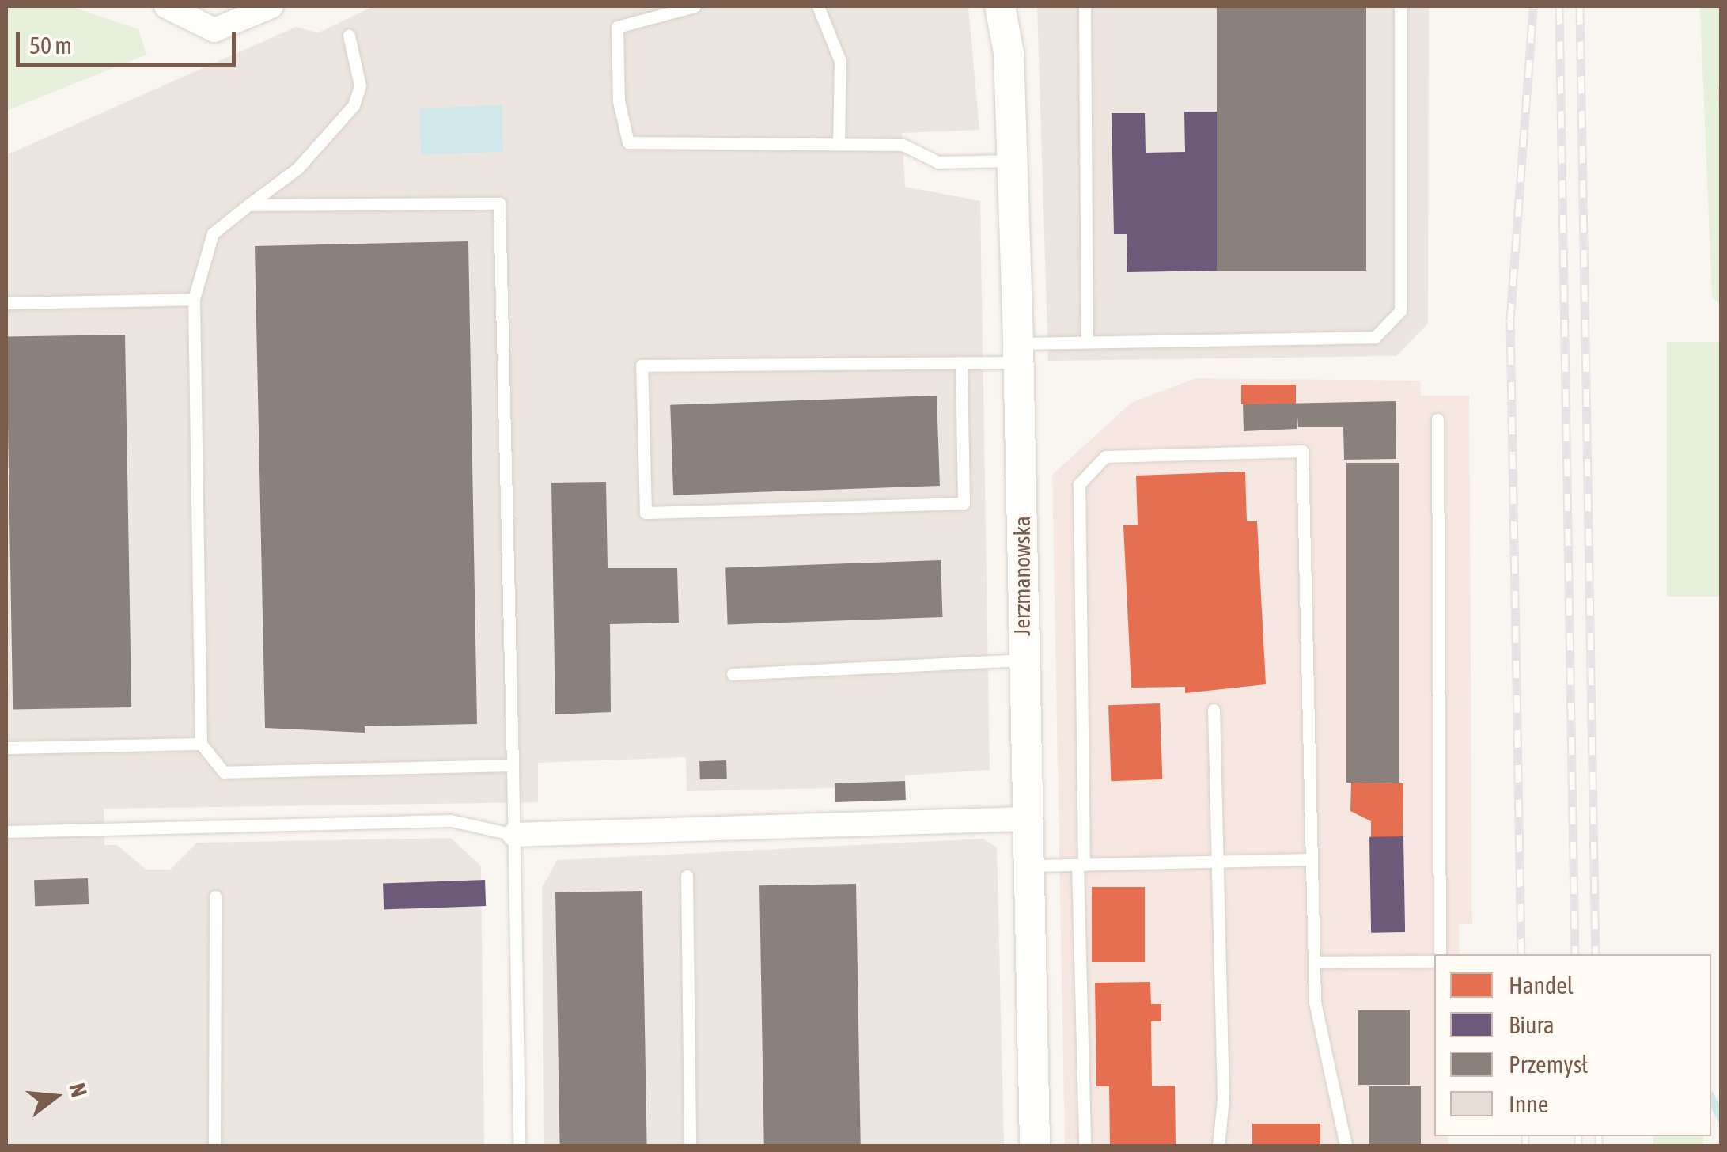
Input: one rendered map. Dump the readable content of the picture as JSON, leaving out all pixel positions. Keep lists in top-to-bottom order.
{
  "streets": {
    "street": ["Jerzmanowska"]
  },
  "legend": [
    "Handel",
    "Biura",
    "Przemysł",
    "Inne"
  ],
  "scale_bar": "50 m",
  "north": "right"
}
